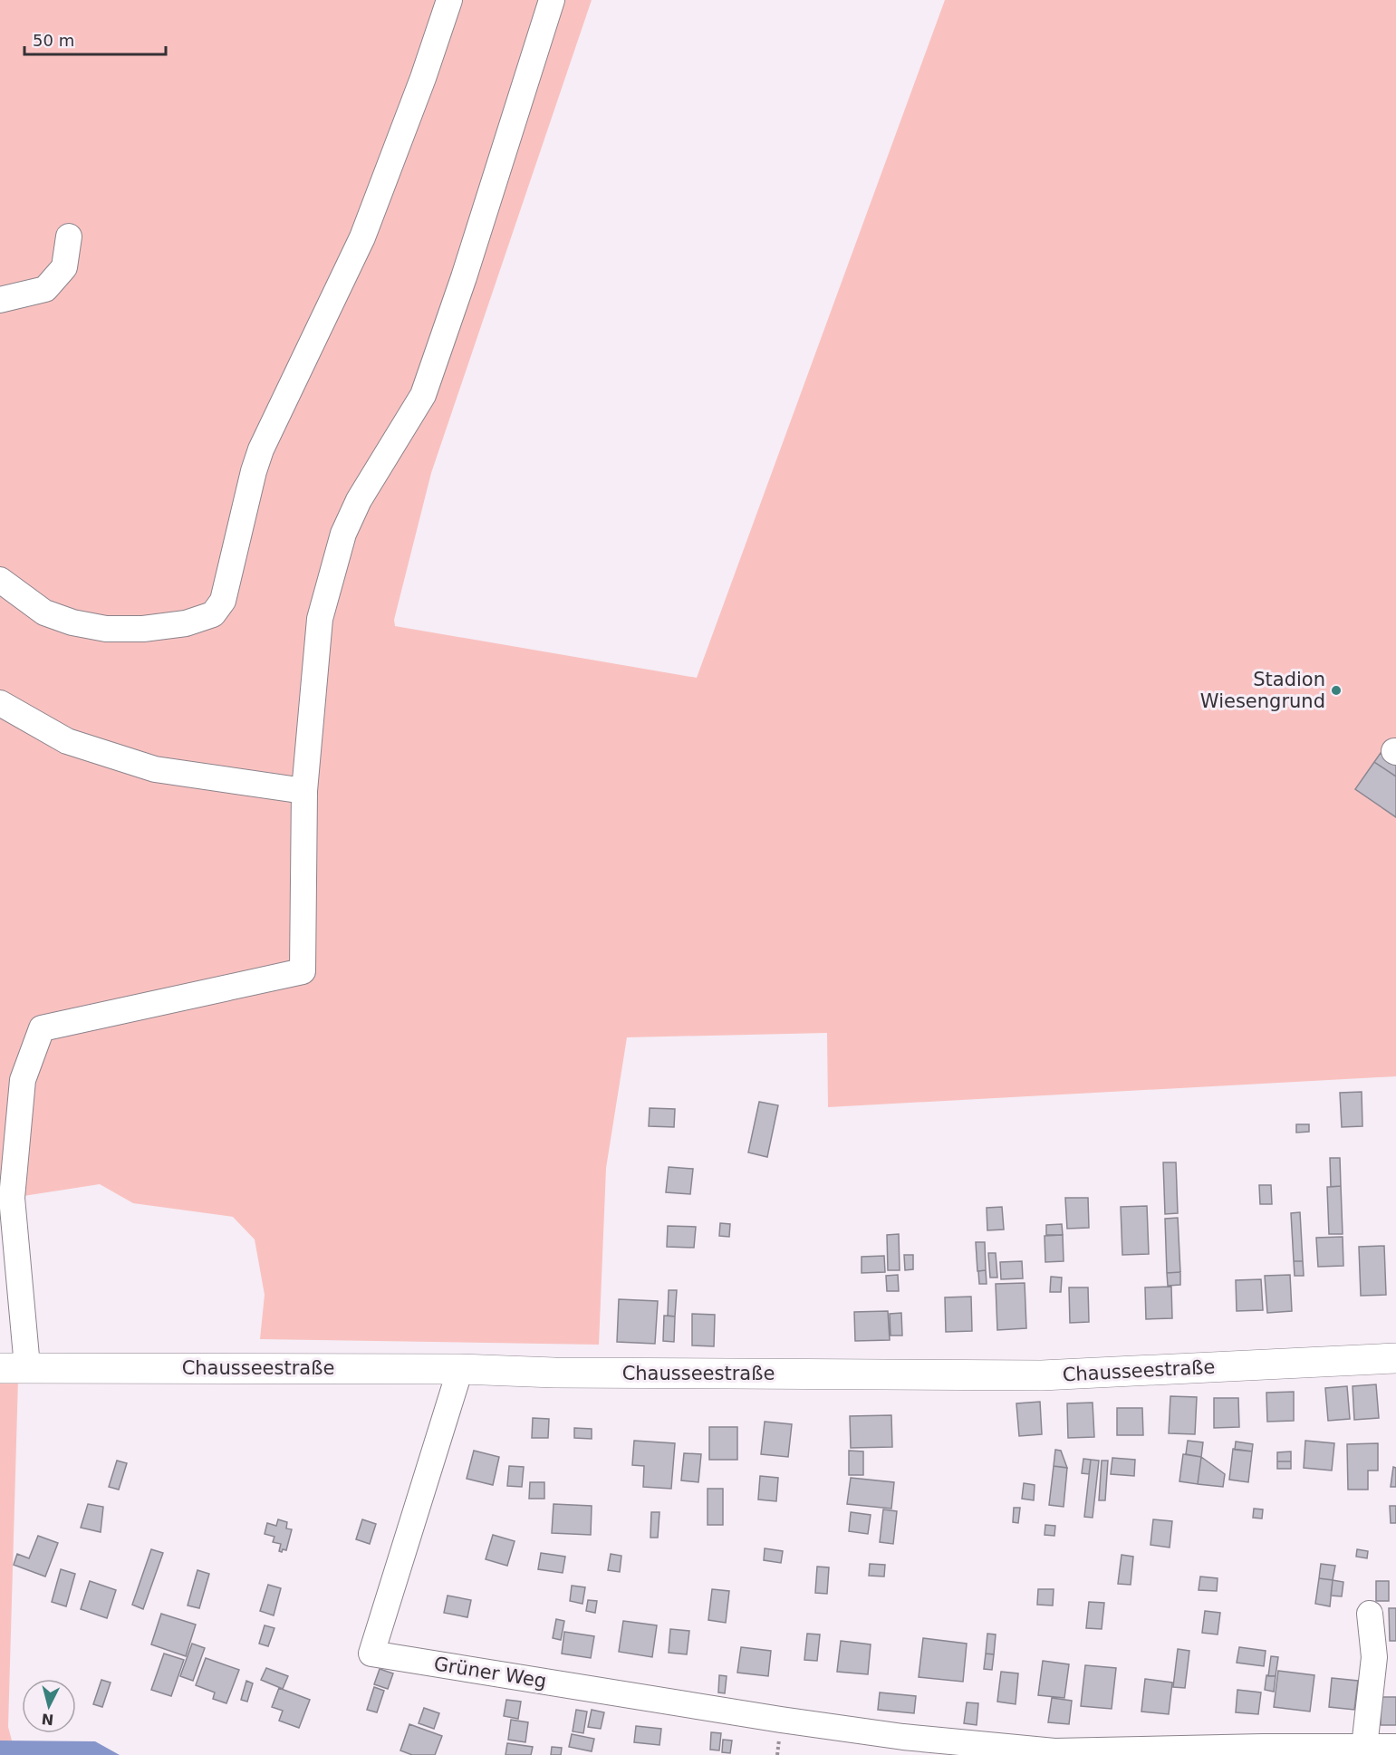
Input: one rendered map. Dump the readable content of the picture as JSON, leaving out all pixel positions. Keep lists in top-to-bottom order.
{
  "streets": {
    "main road": ["Chausseestraße"],
    "street": ["Grüner Weg"]
  },
  "crossings": [
    ["Chausseestraße", "Grüner Weg"]
  ],
  "places": ["Stadion Wiesengrund"],
  "scale_bar": "50 m",
  "north": "bottom"
}
